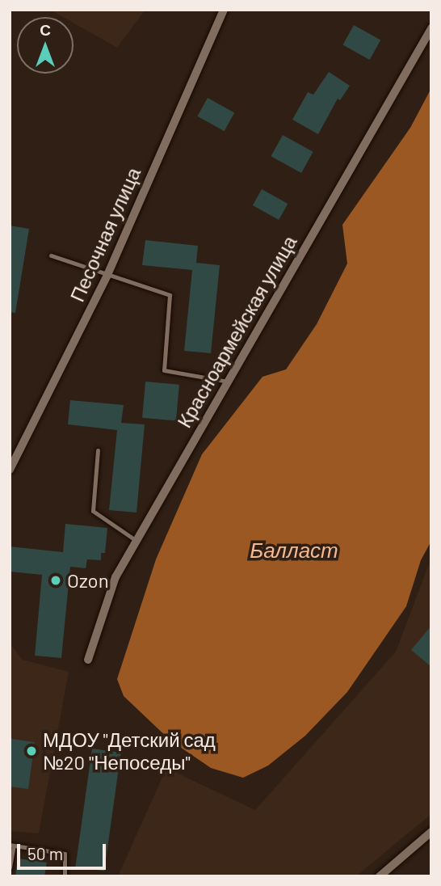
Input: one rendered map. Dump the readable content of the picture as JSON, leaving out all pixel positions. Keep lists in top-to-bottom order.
{
  "streets": {
    "street": ["Песочная улица", "Красноармейская улица"]
  },
  "water": ["Балласт"],
  "places": ["Ozon", "МДОУ \"Детский сад №20 \"Непоседы\""],
  "scale_bar": "50 m",
  "north": "top"
}
